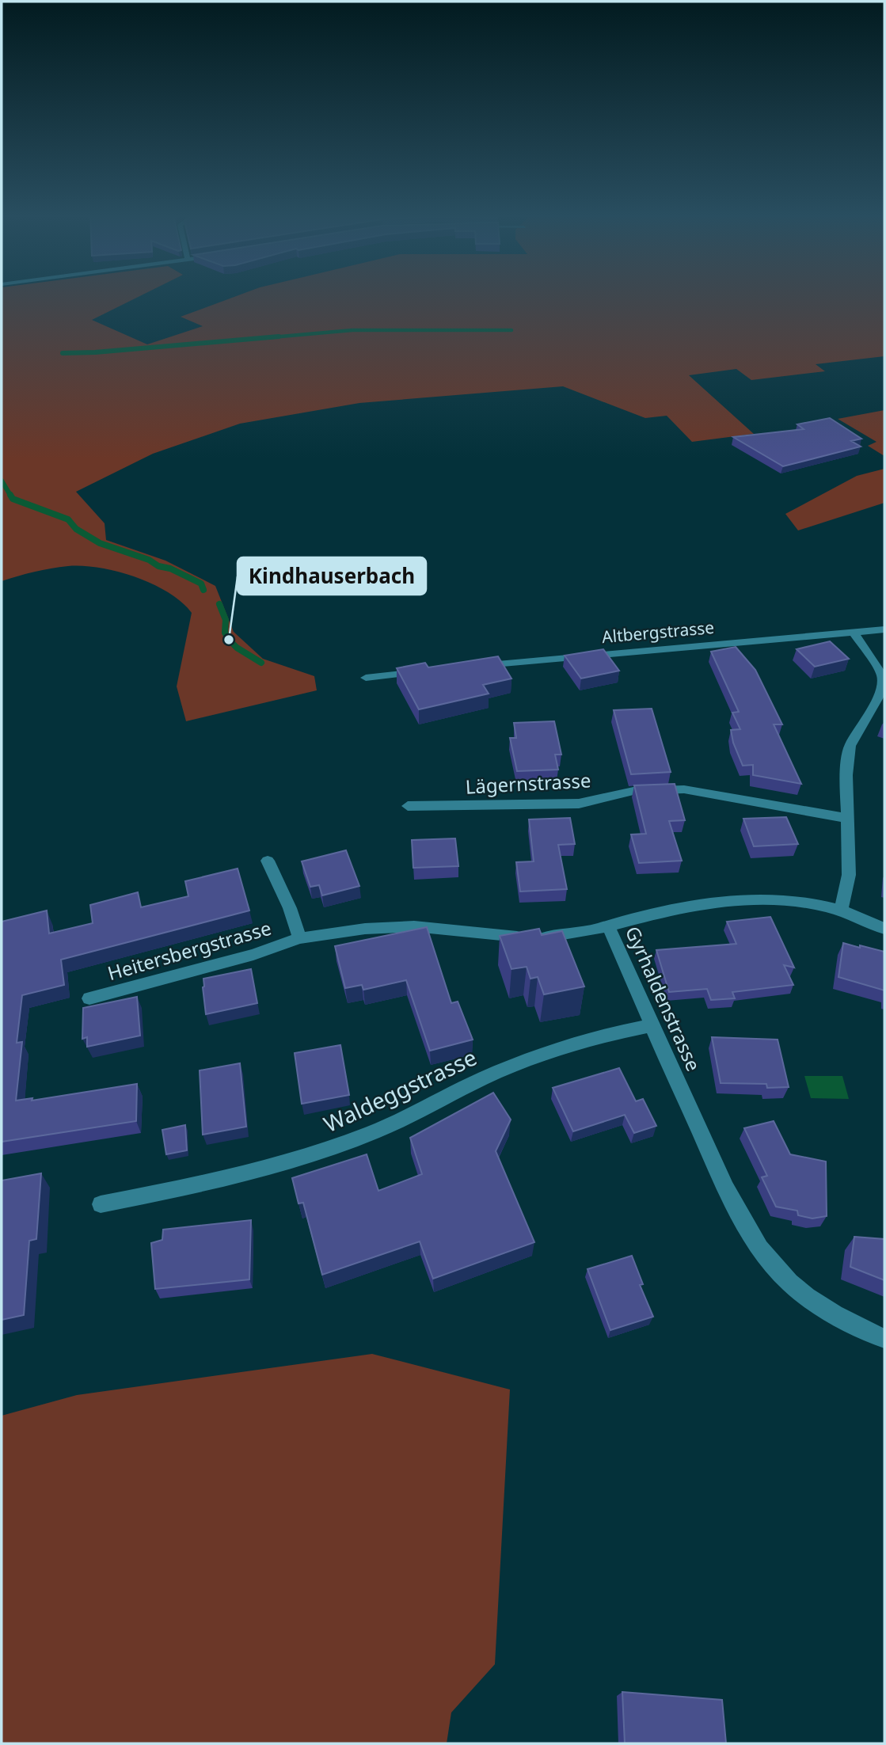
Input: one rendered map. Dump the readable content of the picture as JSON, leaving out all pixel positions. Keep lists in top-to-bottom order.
{
  "streets": {
    "street": [
      "Altbergstrasse",
      "Lägernstrasse",
      "Heitersbergstrasse",
      "Gyrhaldenstrasse",
      "Waldeggstrasse"
    ]
  },
  "crossings": [
    ["Heitersbergstrasse", "Gyrhaldenstrasse"],
    ["Gyrhaldenstrasse", "Waldeggstrasse"]
  ],
  "places": ["Kindhauserbach"]
}
